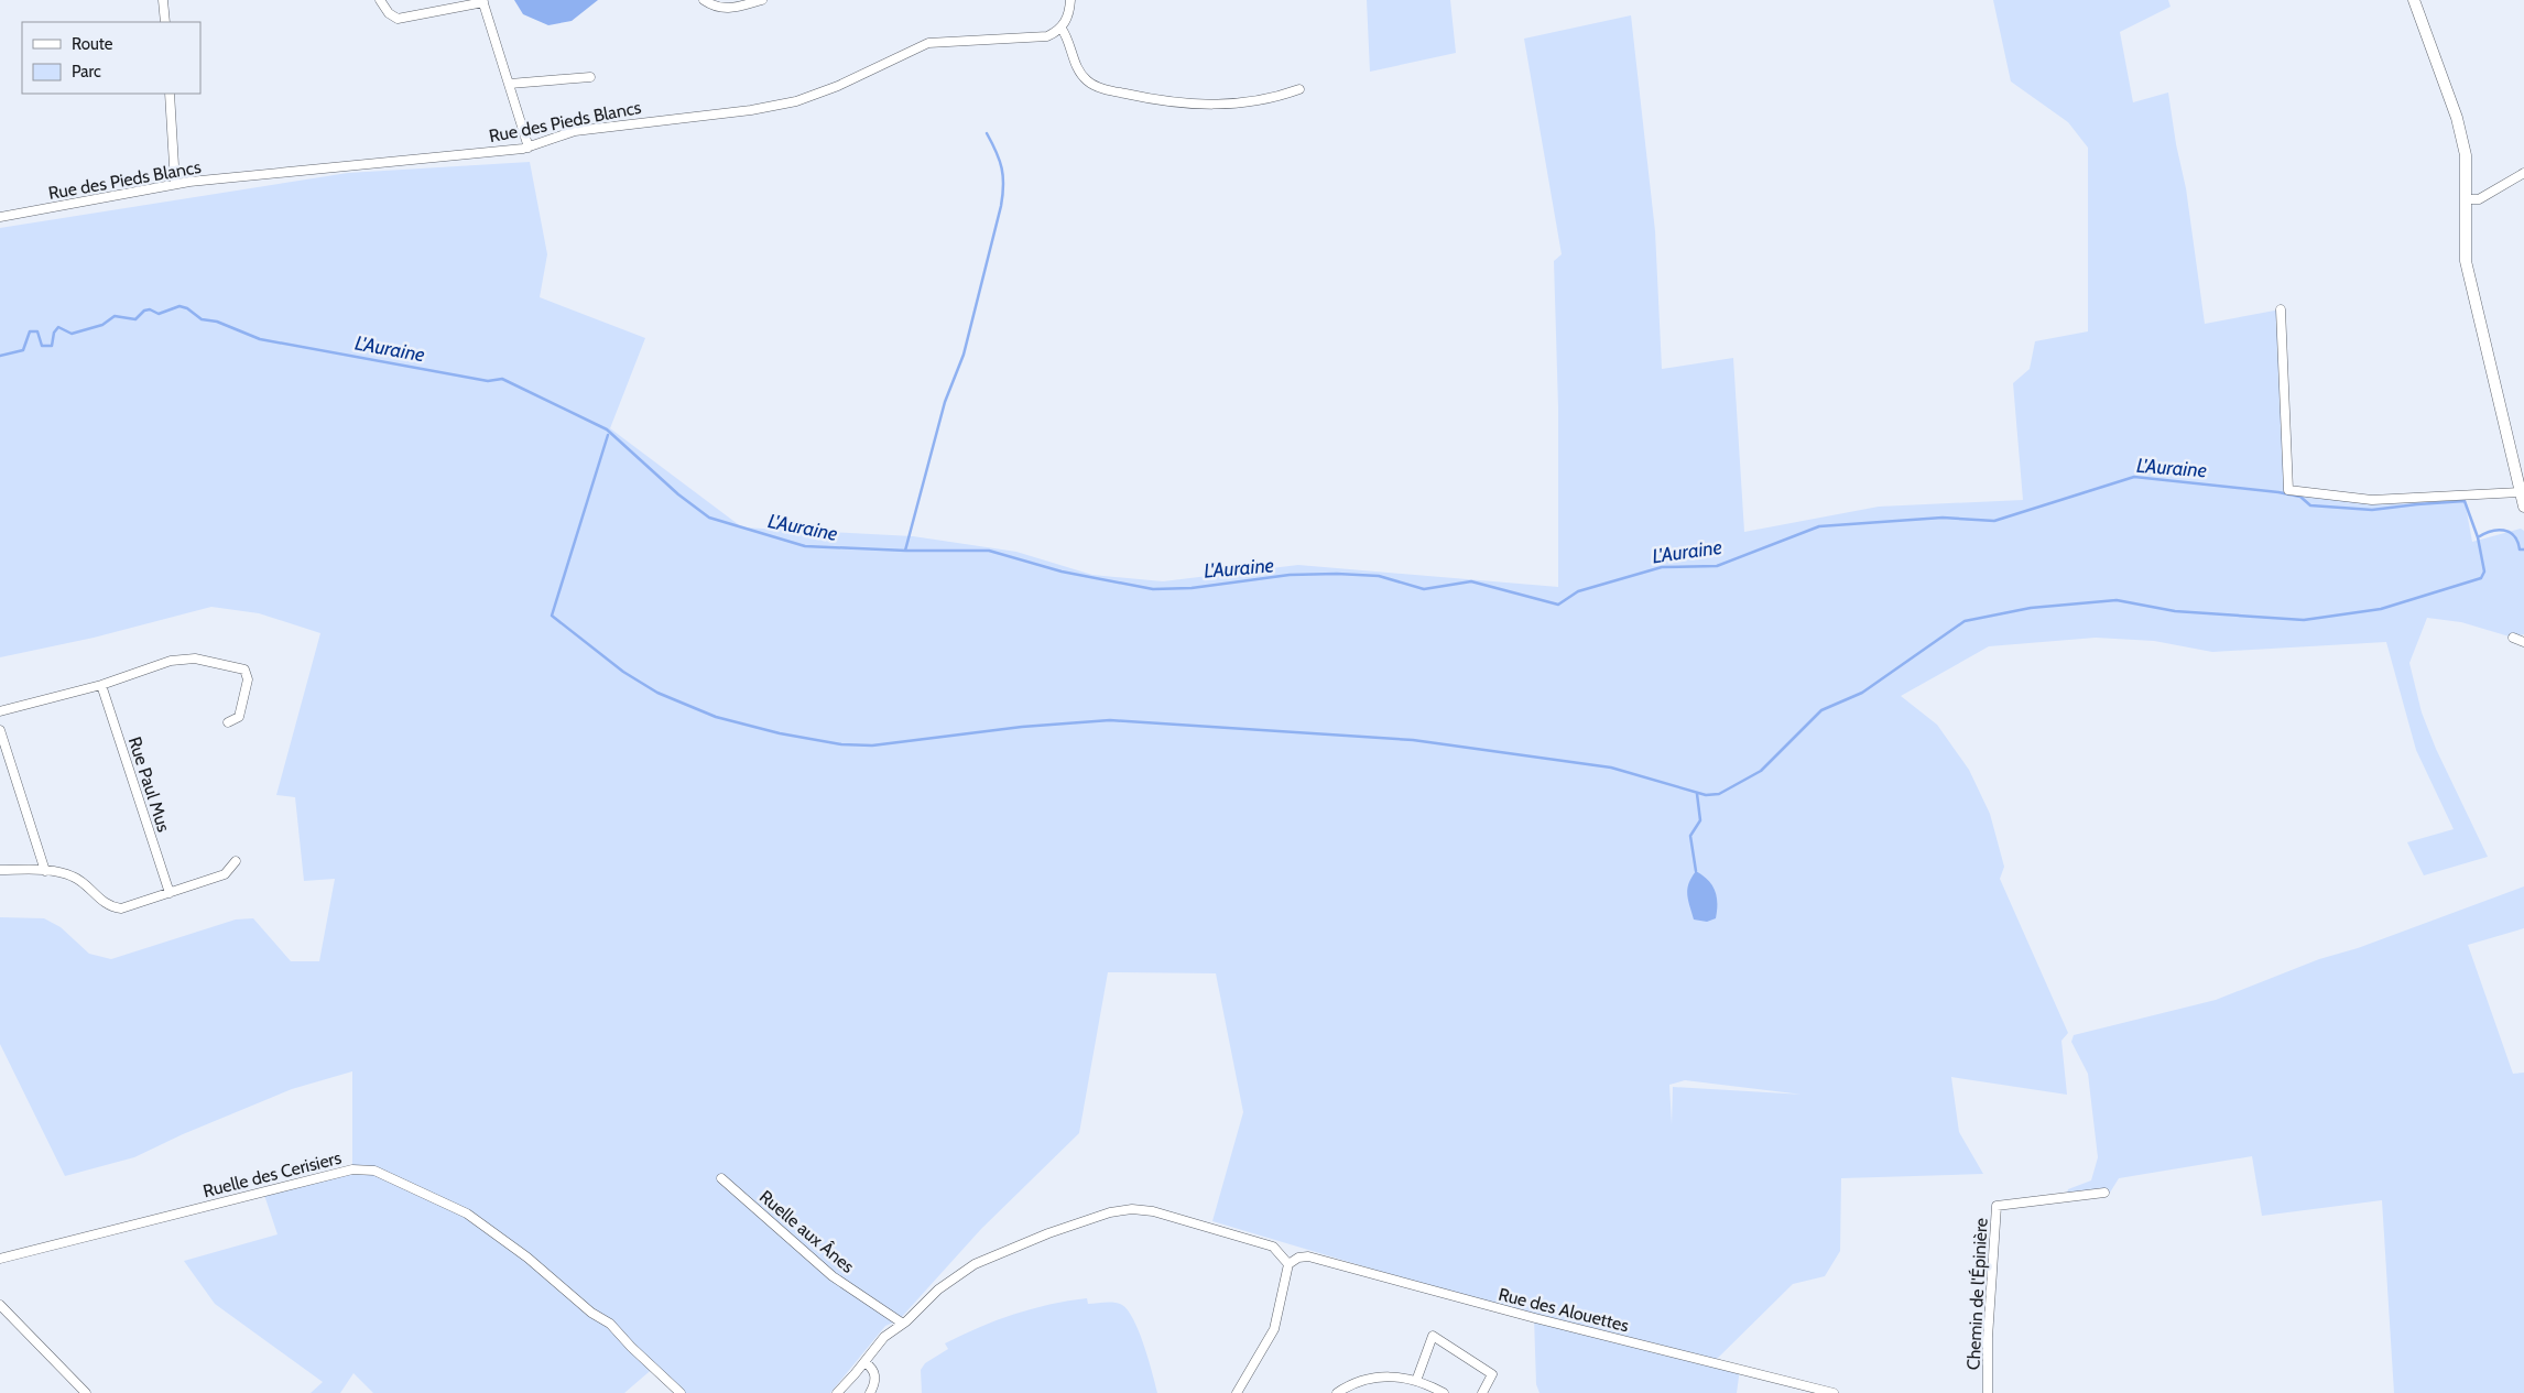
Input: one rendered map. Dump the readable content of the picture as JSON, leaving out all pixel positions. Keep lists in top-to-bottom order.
{
  "streets": {
    "street": [
      "Rue des Pieds Blancs",
      "Rue Paul Mus",
      "Ruelle des Cerisiers",
      "Ruelle aux Ânes",
      "Chemin de l'Épinière",
      "Rue des Alouettes"
    ]
  },
  "water": ["L'Auraine"],
  "legend": ["Route", "Parc"]
}
